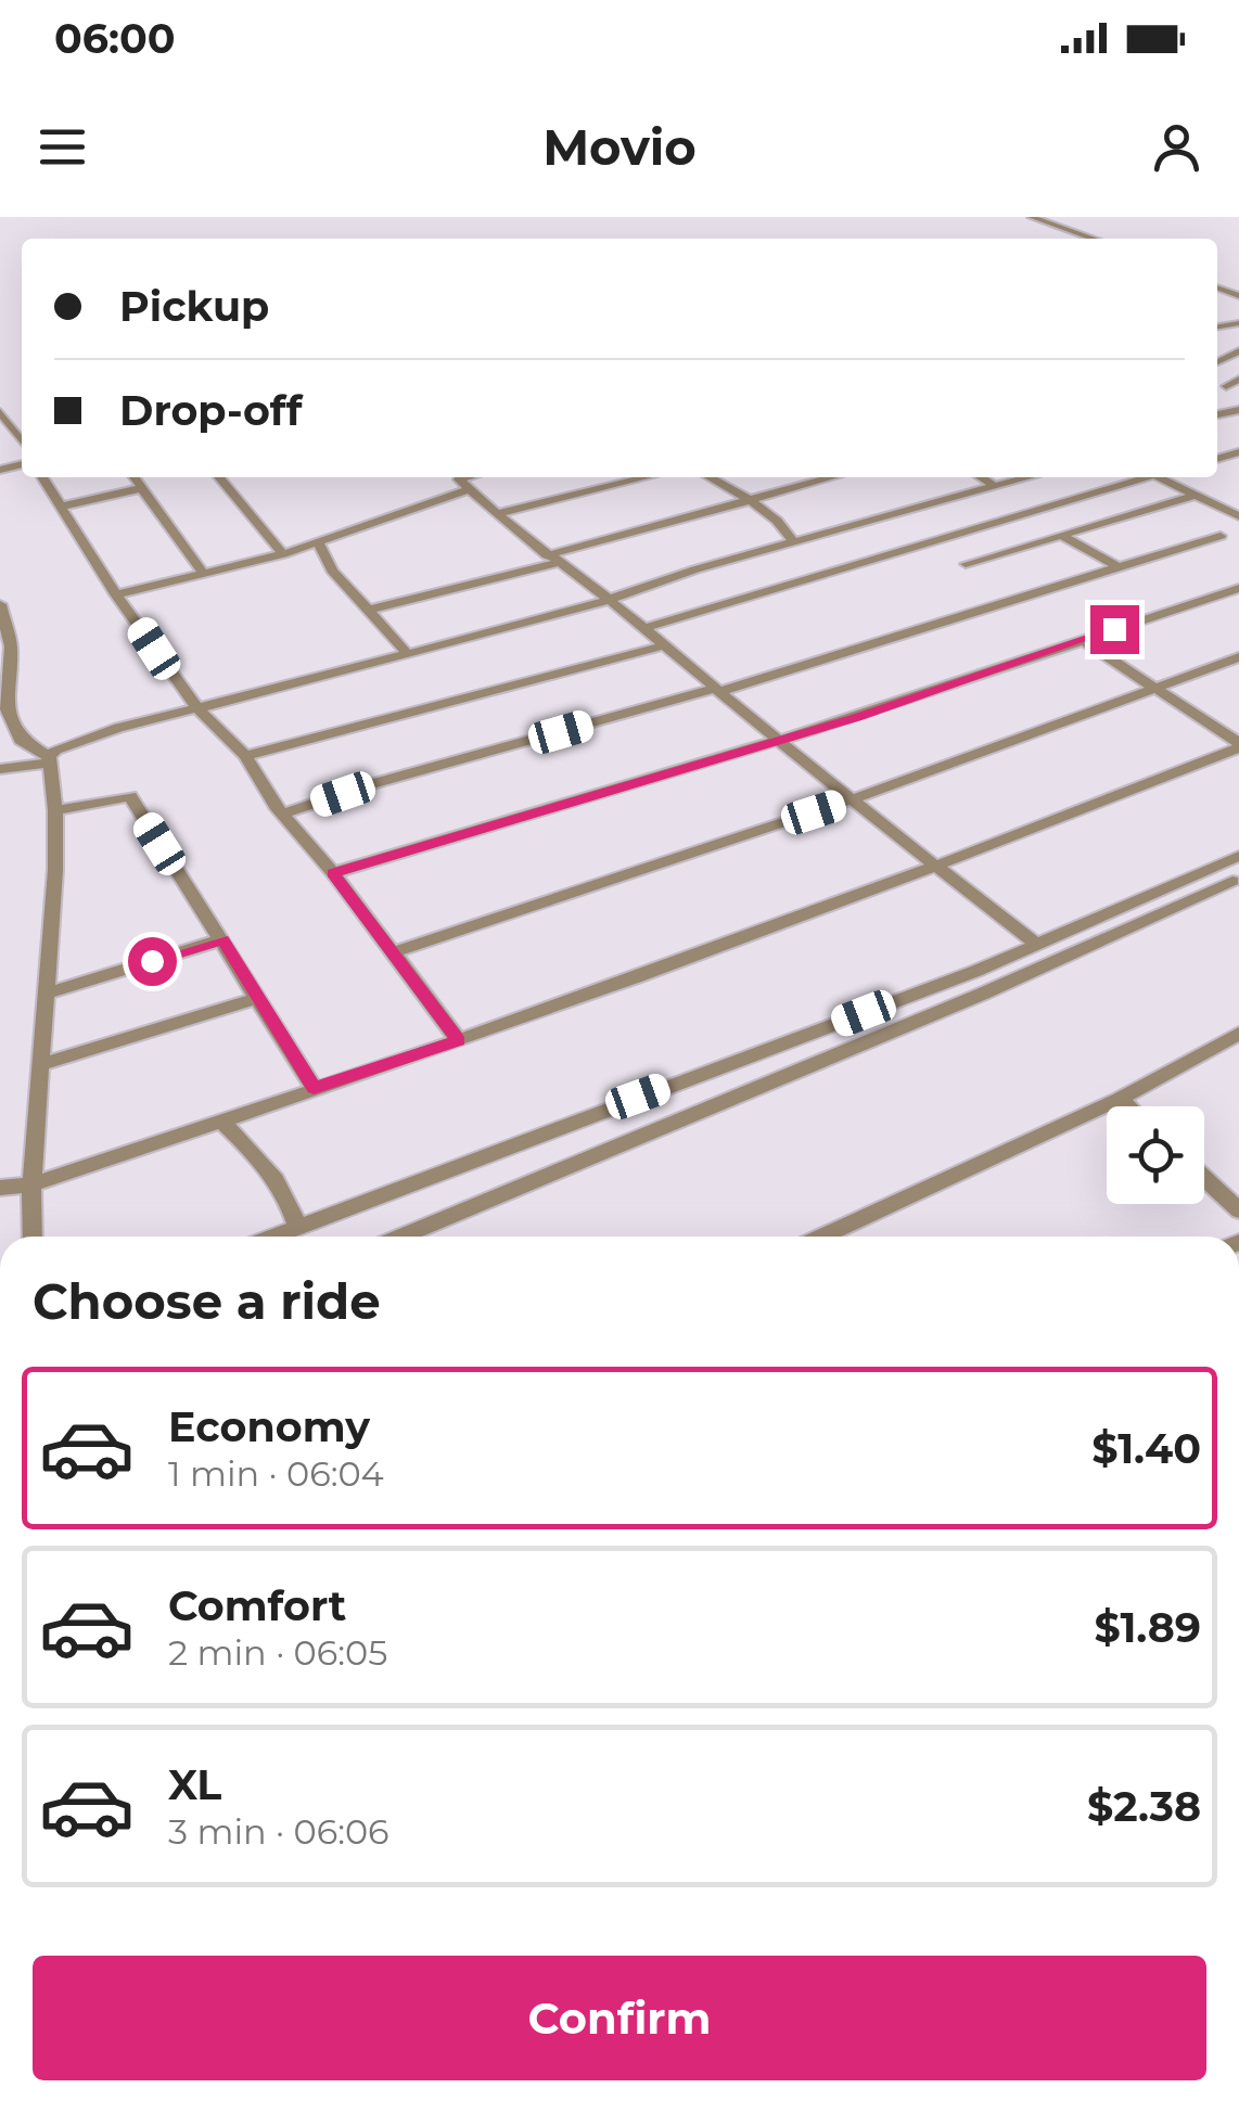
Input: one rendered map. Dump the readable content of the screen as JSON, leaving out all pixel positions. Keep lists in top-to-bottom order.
{
  "page": {
    "status": "06:00",
    "header": "Movio",
    "banner": ["Pickup", "Drop-off"],
    "heading": "Choose a ride",
    "list": [
      {
        "name": "Economy",
        "note": "1 min · 06:04",
        "value": "$1.40"
      },
      {
        "name": "Comfort",
        "note": "2 min · 06:05",
        "value": "$1.89"
      },
      {
        "name": "XL",
        "note": "3 min · 06:06",
        "value": "$2.38"
      }
    ],
    "buttons": "Confirm"
  }
}
